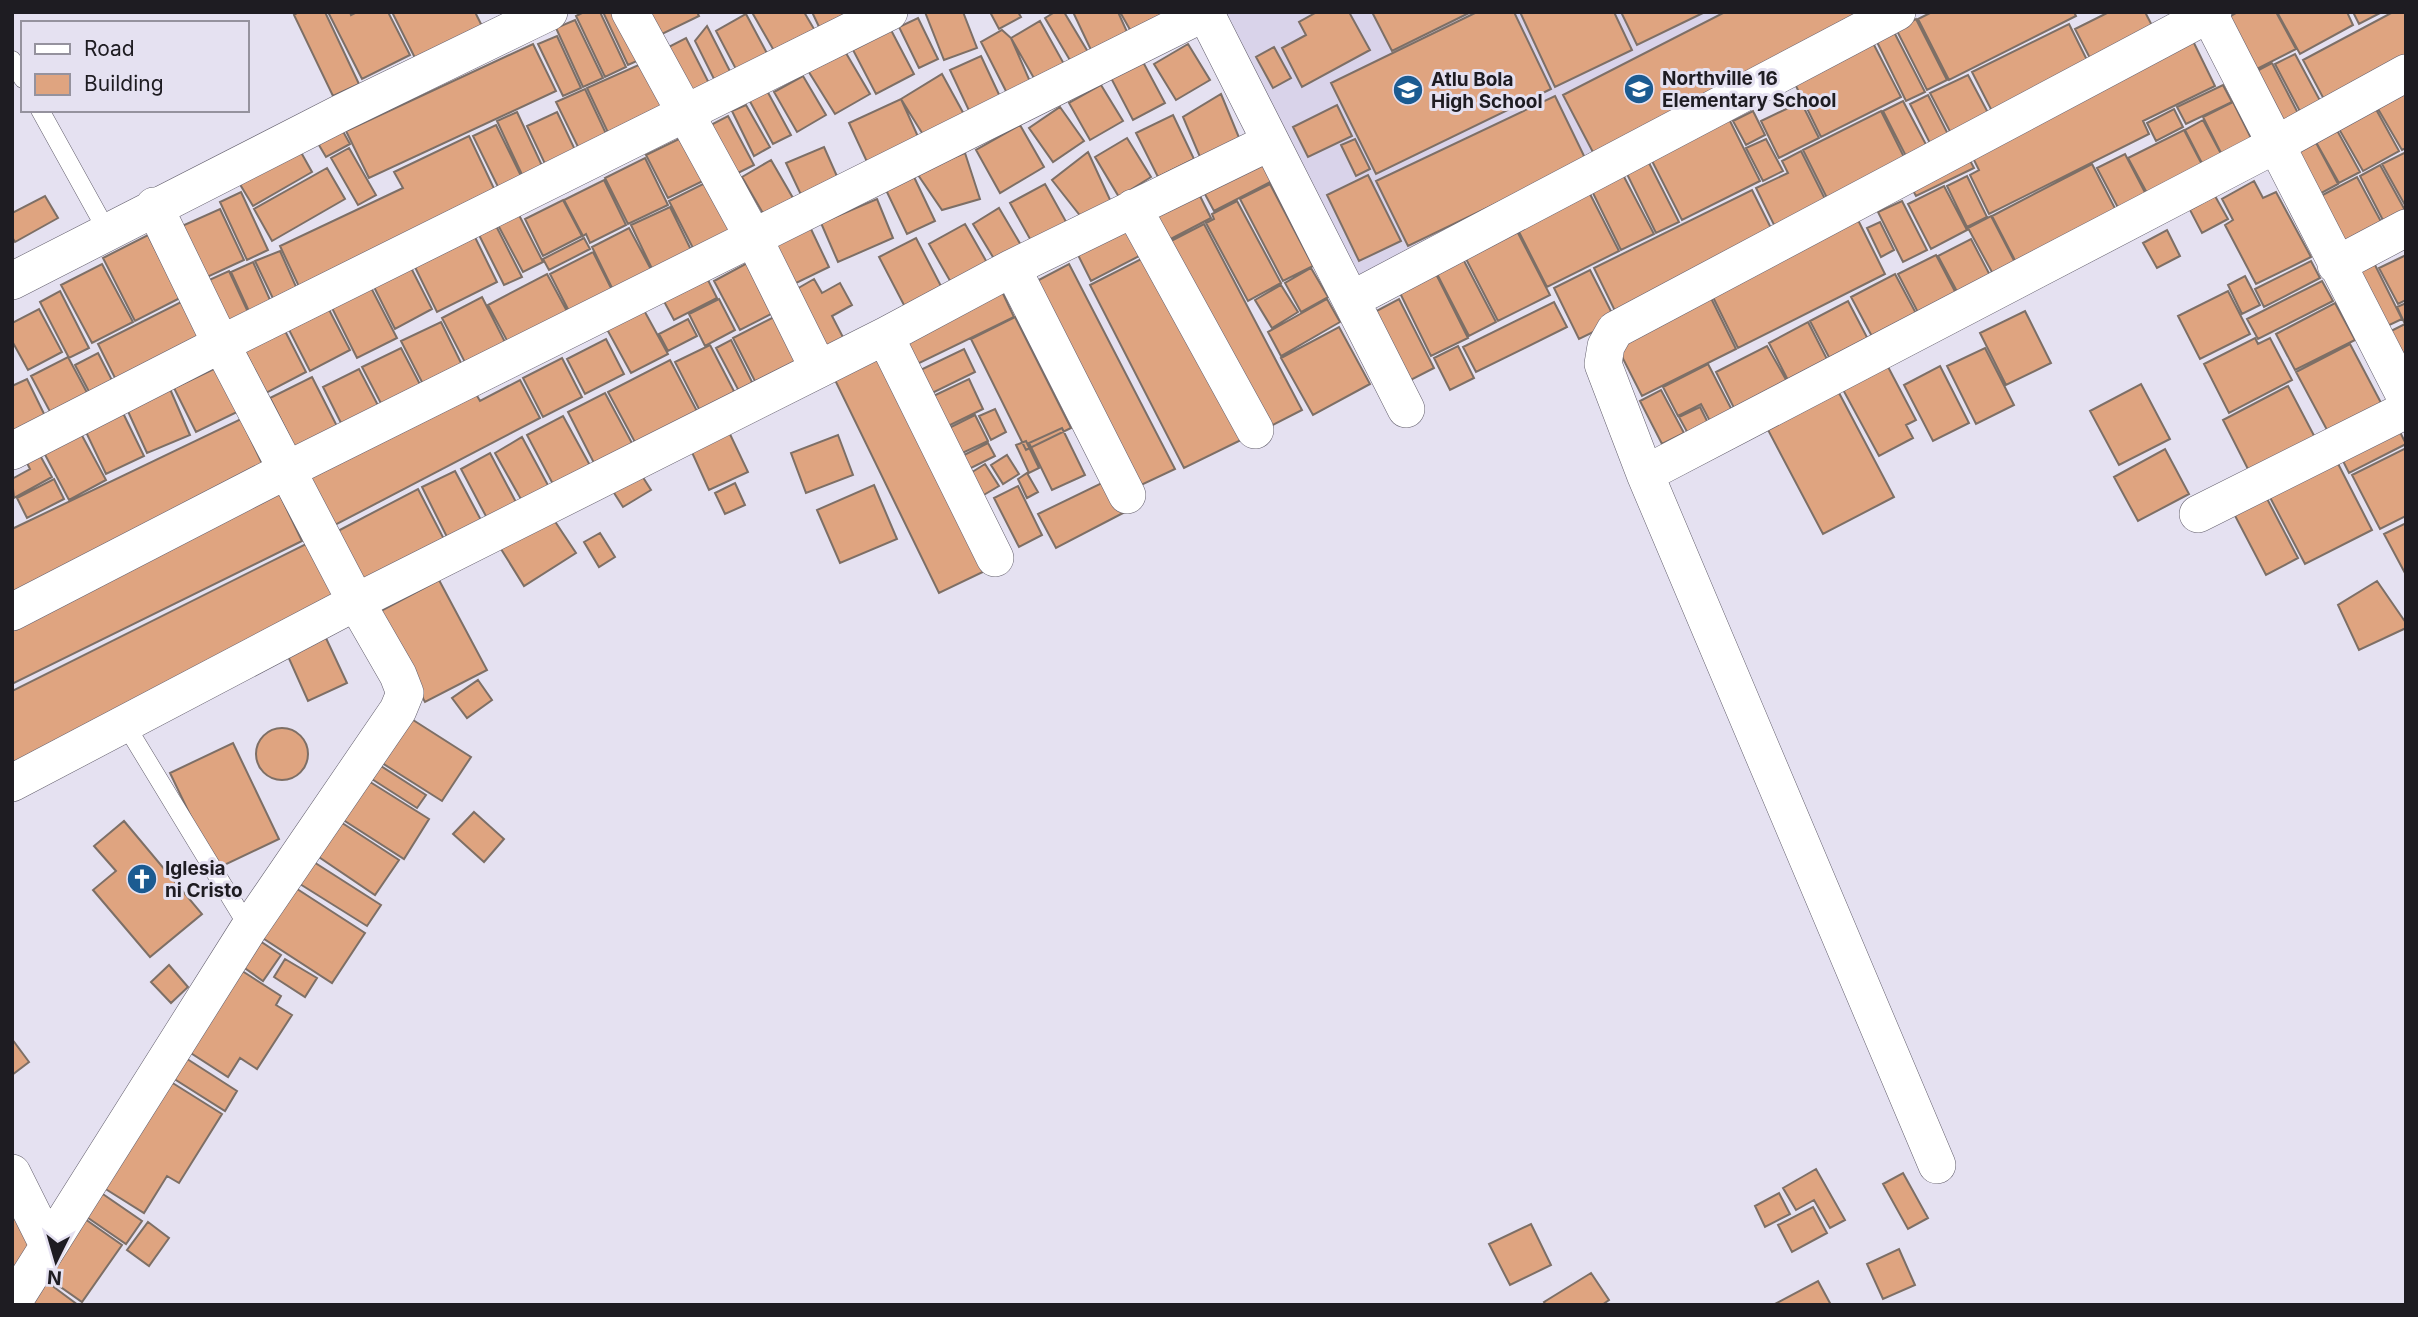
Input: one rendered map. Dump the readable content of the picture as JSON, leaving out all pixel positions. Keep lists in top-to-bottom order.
{
  "places": {
    "school or university": ["Northville 16 Elementary School", "Atlu Bola High School"],
    "church": ["Iglesia ni Cristo"]
  },
  "legend": ["Road", "Building"],
  "north": "bottom"
}
